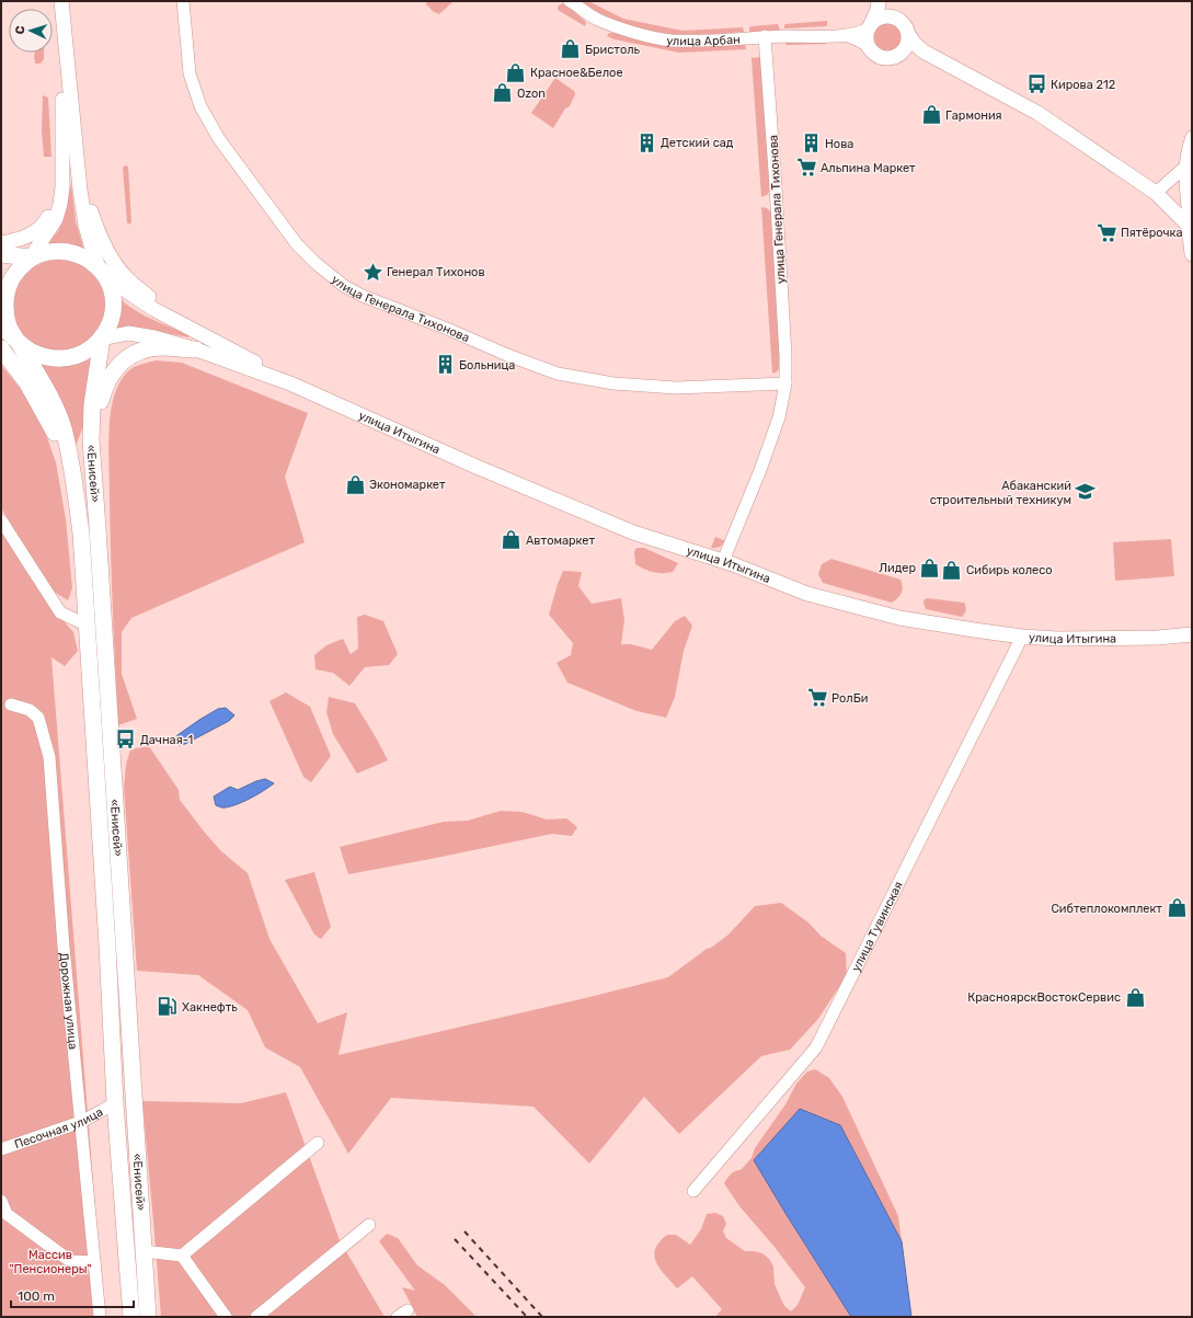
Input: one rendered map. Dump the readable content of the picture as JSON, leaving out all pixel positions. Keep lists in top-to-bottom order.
{
  "streets": {
    "highway": ["«Енисей»"],
    "main road": ["улица Итыгина"],
    "street": [
      "улица Арбан",
      "улица Генерала Тихонова",
      "улица Тувинская",
      "Дорожная улица",
      "Песочная улица"
    ]
  },
  "crossings": [
    ["улица Арбан", "улица Генерала Тихонова"],
    ["улица Генерала Тихонова", "улица Итыгина"],
    ["улица Итыгина", "«Енисей»"],
    ["улица Итыгина", "улица Тувинская"],
    ["«Енисей»", "Песочная улица"],
    ["Дорожная улица", "Песочная улица"]
  ],
  "parks": ["Массив \"Пенсионеры\""],
  "places": {
    "shop": [
      "Бристоль",
      "Красное&Белое",
      "Ozon",
      "Гармония",
      "Экономаркет",
      "Автомаркет",
      "Лидер",
      "Сибирь колесо",
      "Сибтеплокомплект",
      "КрасноярскВостокСервис"
    ],
    "bus stop": ["Кирова 212", "Дачная-1"],
    "building": ["Детский сад", "Нова", "Больница"],
    "supermarket": ["Альпина Маркет", "Пятёрочка", "РолБи"],
    "place": ["Генерал Тихонов"],
    "school or university": ["Абаканский строительный техникум"],
    "fuel station": ["Хакнефть"]
  },
  "scale_bar": "100 m",
  "north": "left"
}
